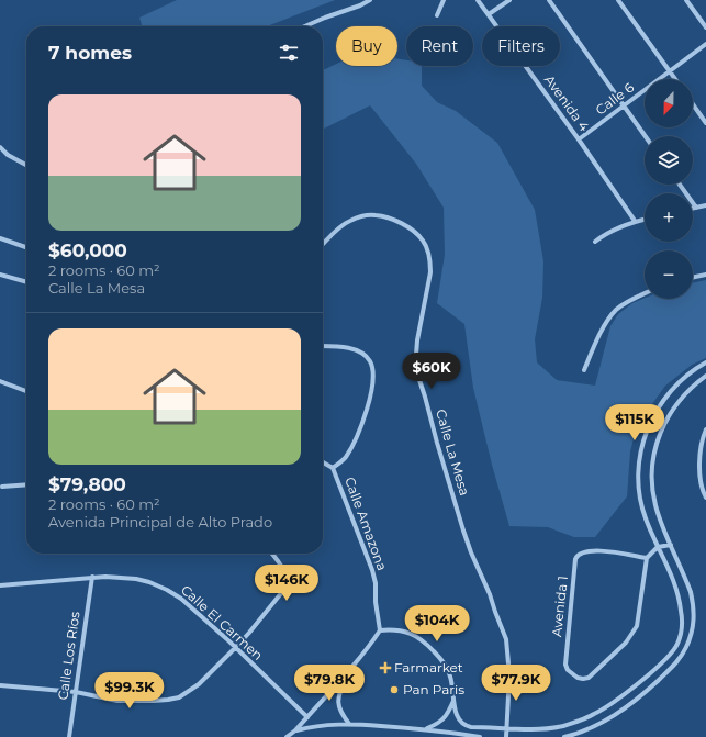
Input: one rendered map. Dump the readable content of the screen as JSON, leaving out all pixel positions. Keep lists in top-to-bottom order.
{
  "streets": {
    "street": [
      "Calle 6",
      "Avenida 4",
      "Calle La Mesa",
      "Calle Amazona",
      "Avenida 1",
      "Calle El Carmen",
      "Calle Los Ríos"
    ]
  },
  "crossings": [
    ["Calle 6", "Avenida 4"],
    ["Calle El Carmen", "Calle Los Ríos"]
  ],
  "places": {
    "health": ["Farmarket"],
    "other": ["Pan Paris"]
  },
  "north": "bottom",
  "page": {
    "chip": ["Buy", "Rent", "Filters"],
    "heading": "7 homes",
    "map_buttons": ["+", "−"],
    "list": [
      {
        "name": "$60,000",
        "note": "2 rooms · 60 m² · Calle La Mesa"
      },
      {
        "name": "$79,800",
        "note": "2 rooms · 60 m² · Avenida Principal de Alto Prado"
      }
    ],
    "price": [
      "$60K",
      "$115K",
      "$146K",
      "$104K",
      "$79.8K",
      "$77.9K",
      "$99.3K"
    ]
  }
}
